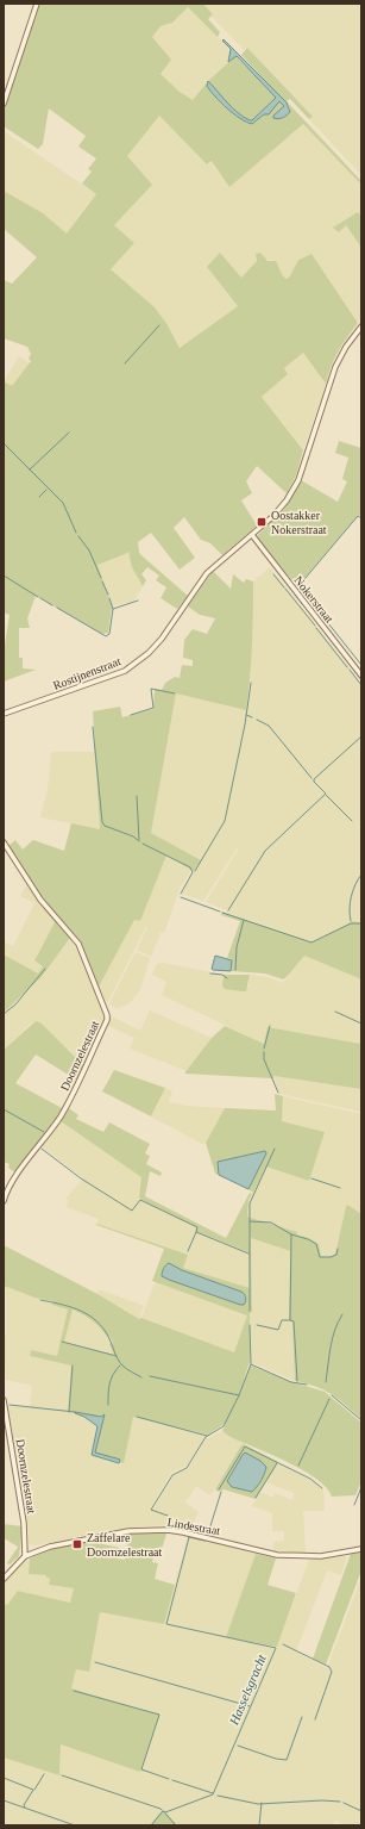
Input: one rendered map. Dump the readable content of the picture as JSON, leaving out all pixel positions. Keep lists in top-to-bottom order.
{
  "streets": {
    "street": [
      "Nokerstraat",
      "Rostijnenstraat",
      "Doornzelestraat",
      "Lindestraat"
    ]
  },
  "crossings": [
    ["Nokerstraat", "Rostijnenstraat"],
    ["Doornzelestraat", "Lindestraat"]
  ],
  "water": ["Hasselsgracht"],
  "places": {
    "transit": ["Oostakker Nokerstraat", "Zaffelare Doornzelestraat"]
  }
}
